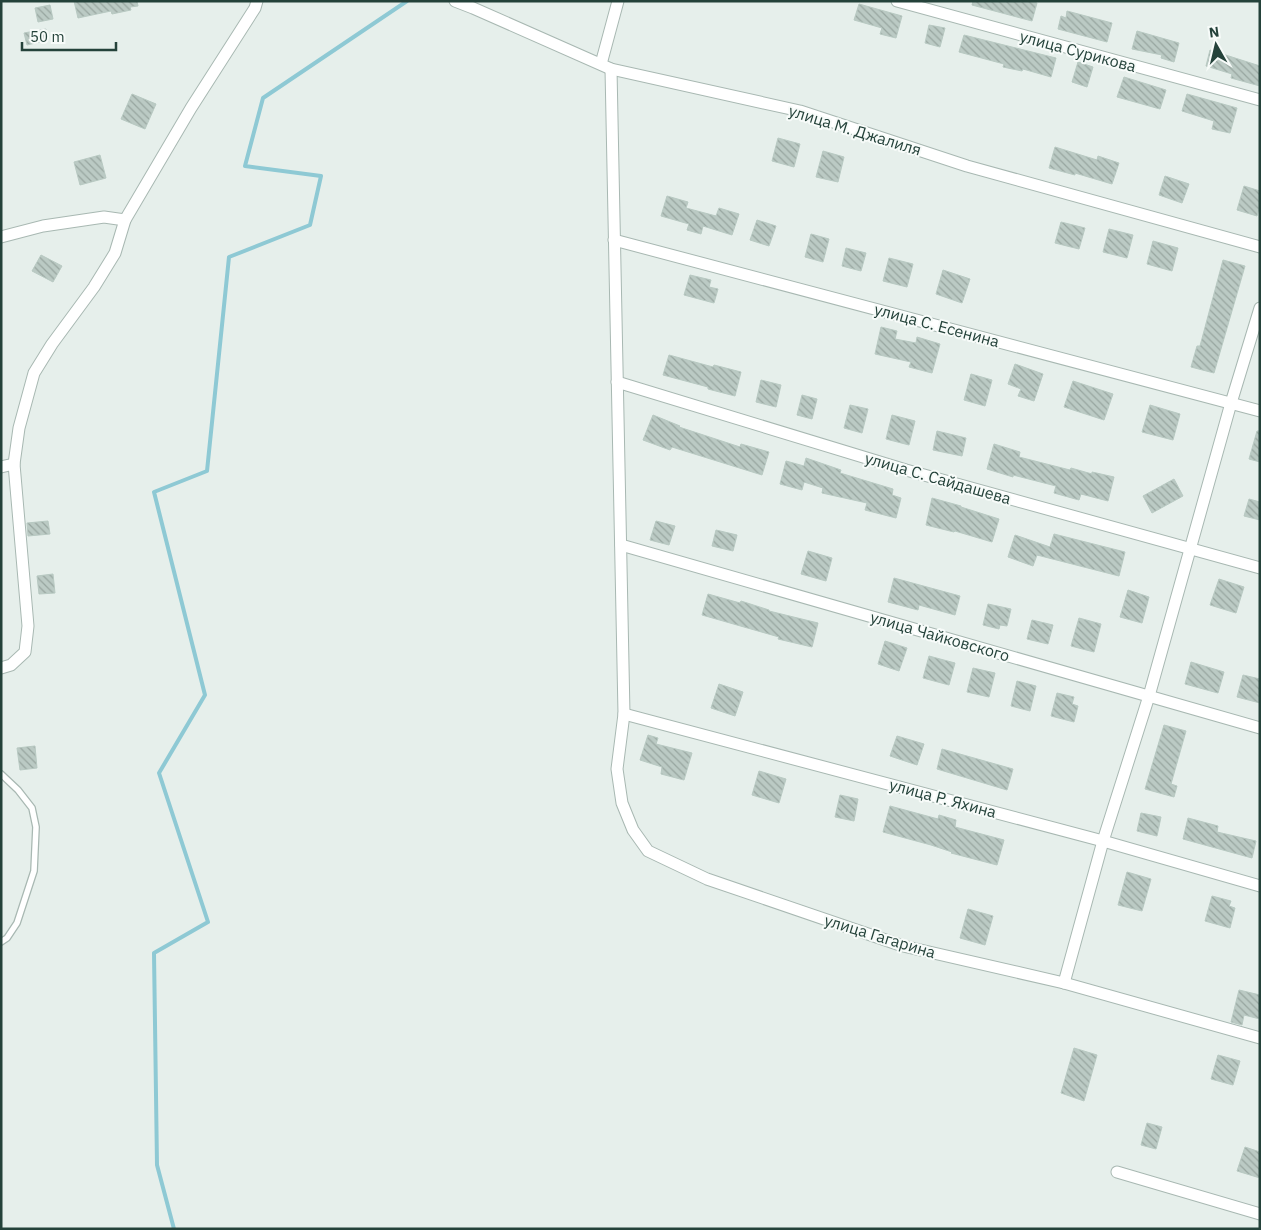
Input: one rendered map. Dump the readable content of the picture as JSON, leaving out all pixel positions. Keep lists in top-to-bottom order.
{
  "streets": {
    "street": [
      "улица Сурикова",
      "улица М. Джалиля",
      "улица С. Есенина",
      "улица С. Сайдашева",
      "улица Чайковского",
      "улица Р. Яхина",
      "улица Гагарина"
    ]
  },
  "crossings": [
    ["улица М. Джалиля", "улица Гагарина"],
    ["улица С. Есенина", "улица Гагарина"],
    ["улица С. Сайдашева", "улица Гагарина"],
    ["улица Чайковского", "улица Гагарина"],
    ["улица Р. Яхина", "улица Гагарина"]
  ],
  "scale_bar": "50 m",
  "north": "top"
}
